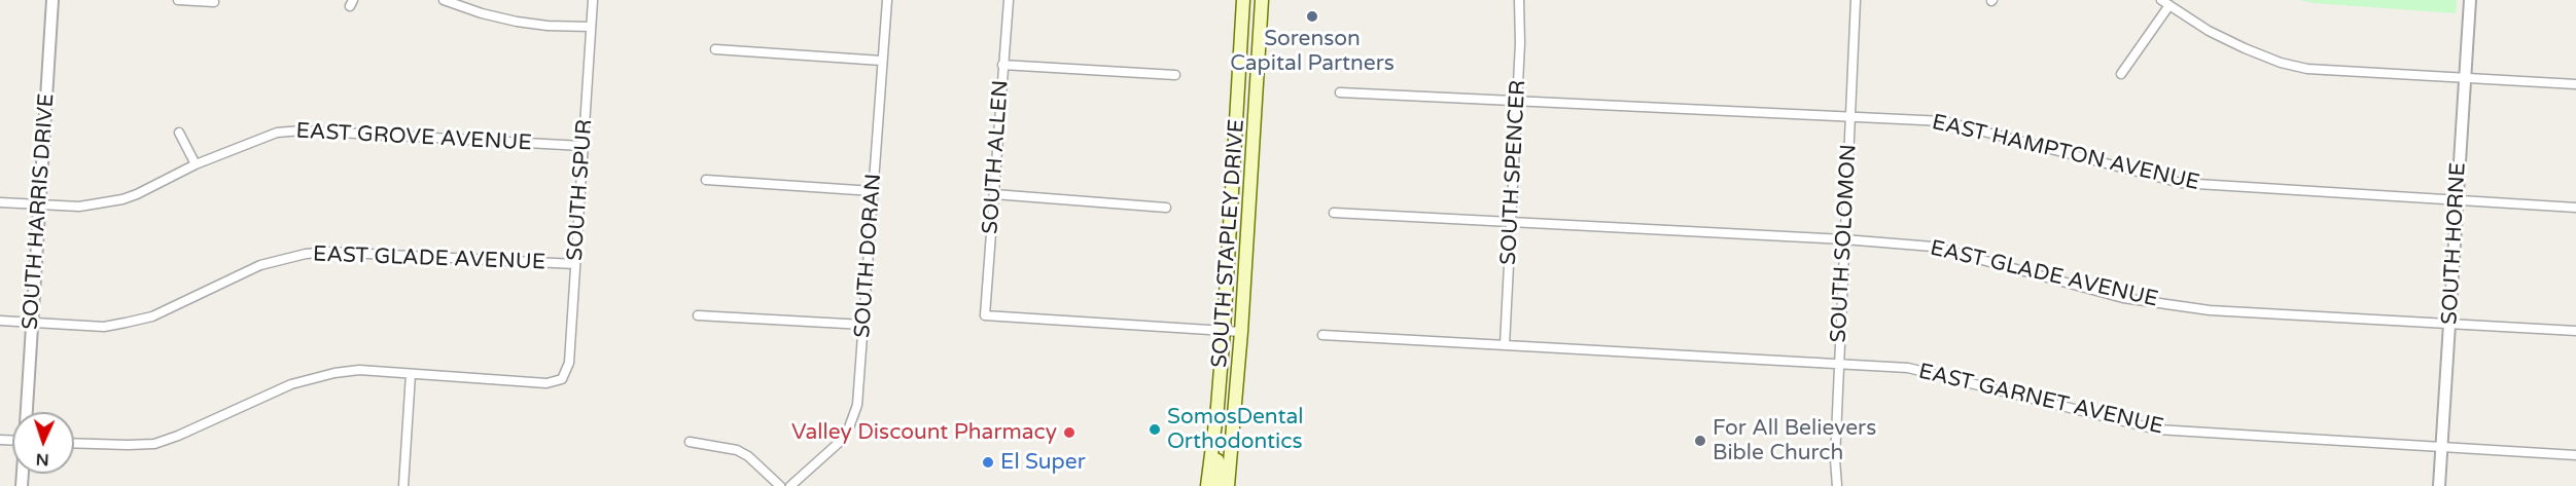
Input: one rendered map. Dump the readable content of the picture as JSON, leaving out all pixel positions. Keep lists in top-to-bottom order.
{
  "streets": {
    "main road": ["SOUTH STAPLEY DRIVE"],
    "street": [
      "EAST GROVE AVENUE",
      "EAST HAMPTON AVENUE",
      "SOUTH ALLEN",
      "SOUTH SPENCER",
      "SOUTH SPUR",
      "SOUTH HARRIS DRIVE",
      "SOUTH SOLOMON",
      "SOUTH HORNE",
      "SOUTH DORAN",
      "EAST GLADE AVENUE",
      "EAST GARNET AVENUE"
    ]
  },
  "crossings": [
    ["EAST GROVE AVENUE", "SOUTH SPUR"],
    ["EAST GROVE AVENUE", "SOUTH HARRIS DRIVE"],
    ["EAST HAMPTON AVENUE", "SOUTH SPENCER"],
    ["EAST HAMPTON AVENUE", "SOUTH SOLOMON"],
    ["EAST HAMPTON AVENUE", "SOUTH HORNE"],
    ["SOUTH ALLEN", "SOUTH STAPLEY DRIVE"],
    ["SOUTH SPENCER", "EAST GLADE AVENUE"],
    ["SOUTH SPENCER", "EAST GARNET AVENUE"],
    ["SOUTH SPUR", "EAST GLADE AVENUE"],
    ["SOUTH HARRIS DRIVE", "EAST GLADE AVENUE"],
    ["SOUTH SOLOMON", "EAST GLADE AVENUE"],
    ["SOUTH SOLOMON", "EAST GARNET AVENUE"],
    ["SOUTH HORNE", "EAST GLADE AVENUE"],
    ["SOUTH HORNE", "EAST GARNET AVENUE"]
  ],
  "places": [
    "Sorenson Capital Partners",
    "SomosDental Orthodontics",
    "Valley Discount Pharmacy",
    "For All Believers Bible Church",
    "El Super"
  ],
  "north": "bottom"
}
